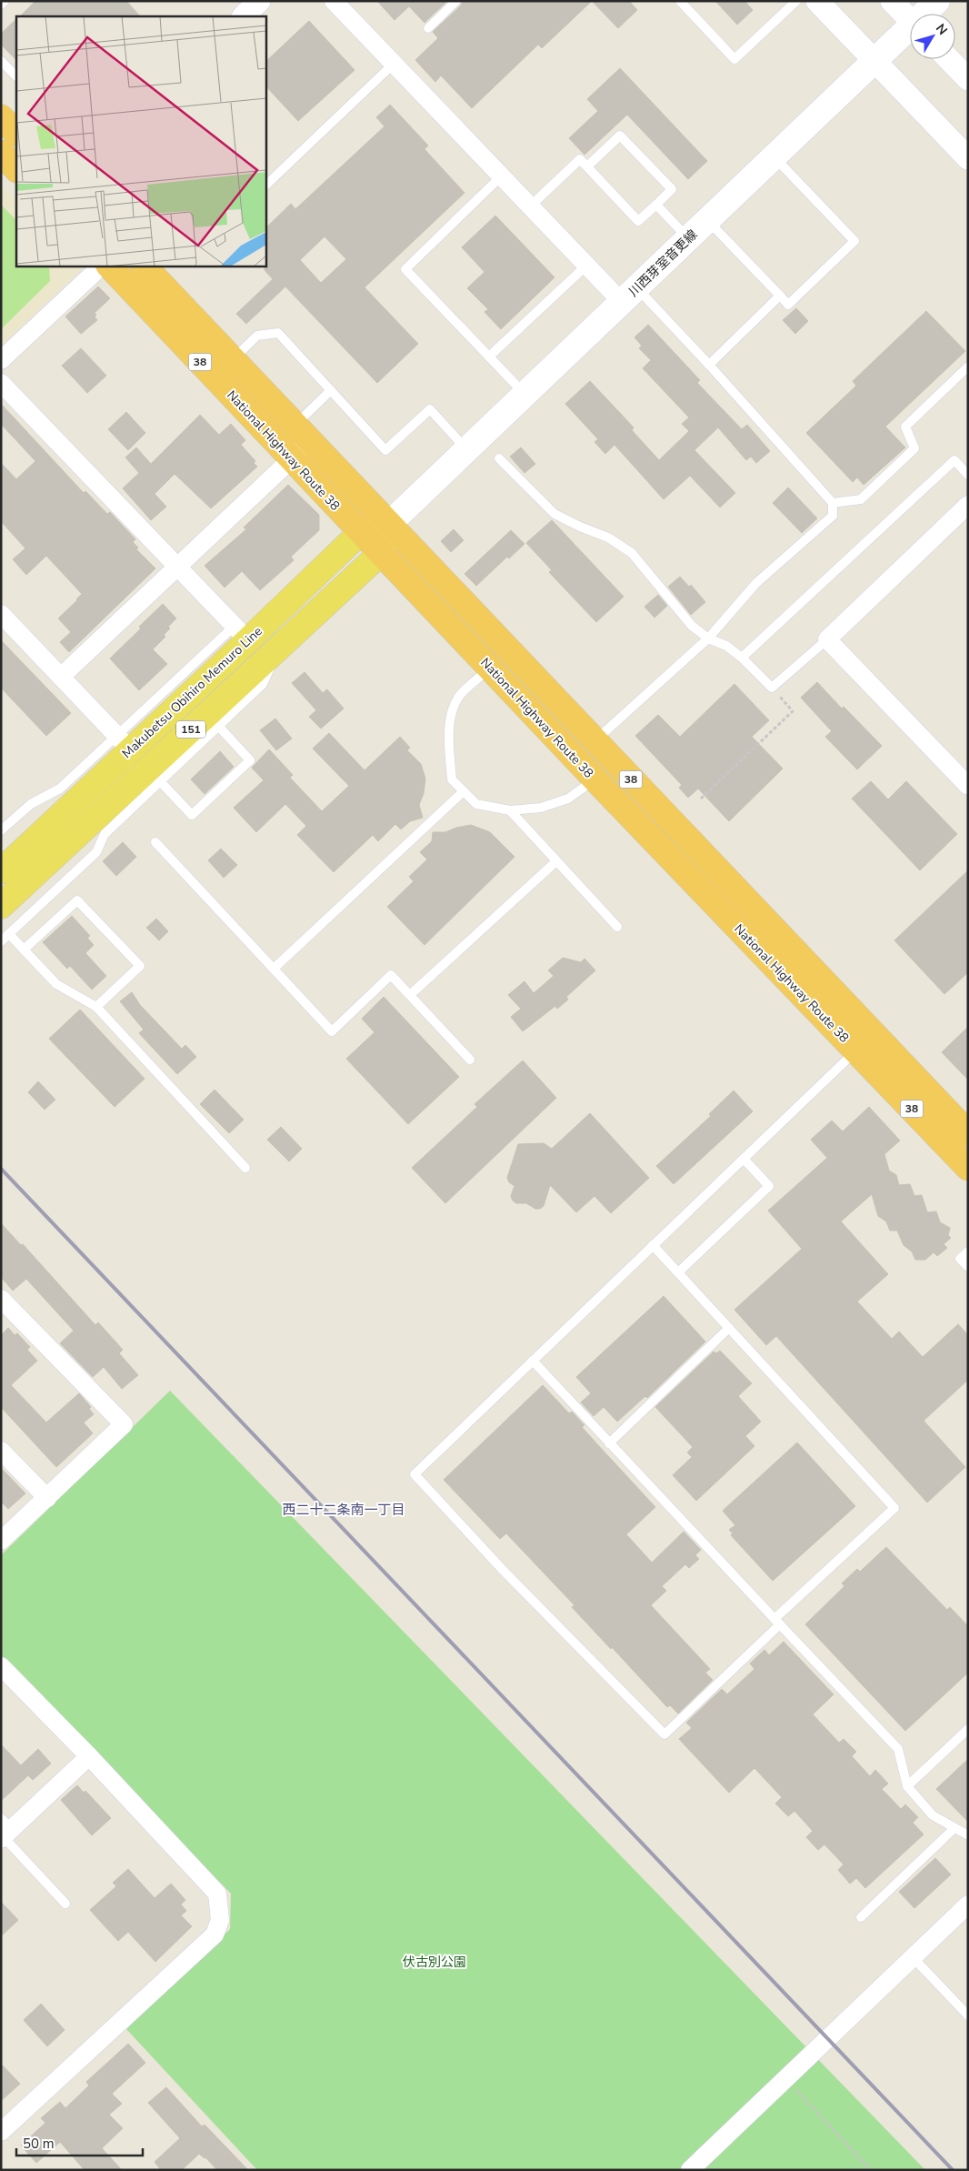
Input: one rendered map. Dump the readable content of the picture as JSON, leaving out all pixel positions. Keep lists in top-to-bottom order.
{
  "streets": {
    "highway": ["38", "National Highway Route 38"],
    "main road": ["川西芽室音更線", "Makubetsu Obihiro Memuro Line", "151"]
  },
  "crossings": [
    ["川西芽室音更線", "National Highway Route 38"],
    ["川西芽室音更線", "Makubetsu Obihiro Memuro Line"],
    ["National Highway Route 38", "Makubetsu Obihiro Memuro Line"]
  ],
  "districts": ["西二十二条南一丁目"],
  "parks": ["伏古別公園"],
  "scale_bar": "50 m",
  "north": "top right"
}
